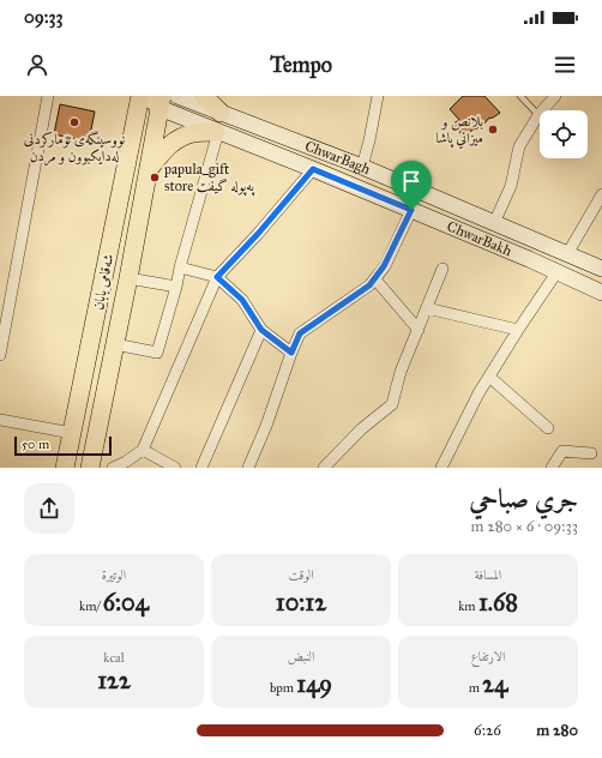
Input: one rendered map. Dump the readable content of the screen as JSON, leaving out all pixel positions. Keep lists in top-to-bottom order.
{
  "streets": {
    "main road": ["ChwarBagh", "ChwarBakh", "شەقامی بابان"]
  },
  "crossings": [
    ["ChwarBakh", "شەقامی بابان"]
  ],
  "places": ["نووسینگەی تۆمارکردنی لەدایکبوون و مردن", "بلانص و ميزاني پاشا", "papula_gift store پەپولە گیفت"],
  "scale_bar": "50 m",
  "page": {
    "status": "09:33",
    "header": "Tempo",
    "scale": "50 m",
    "heading": ["جري صباحي", "09:33 · 6 × 280 m"],
    "stats": [
      ["المسافة", "1.68 km"],
      ["الوقت", "10:12"],
      ["الوتيرة", "6:04 /km"],
      ["الارتفاع", "24 m"],
      ["النبض", "149 bpm"],
      ["kcal", "122"]
    ],
    "list": [
      {
        "name": "280 m",
        "note": "6:26"
      }
    ]
  }
}
